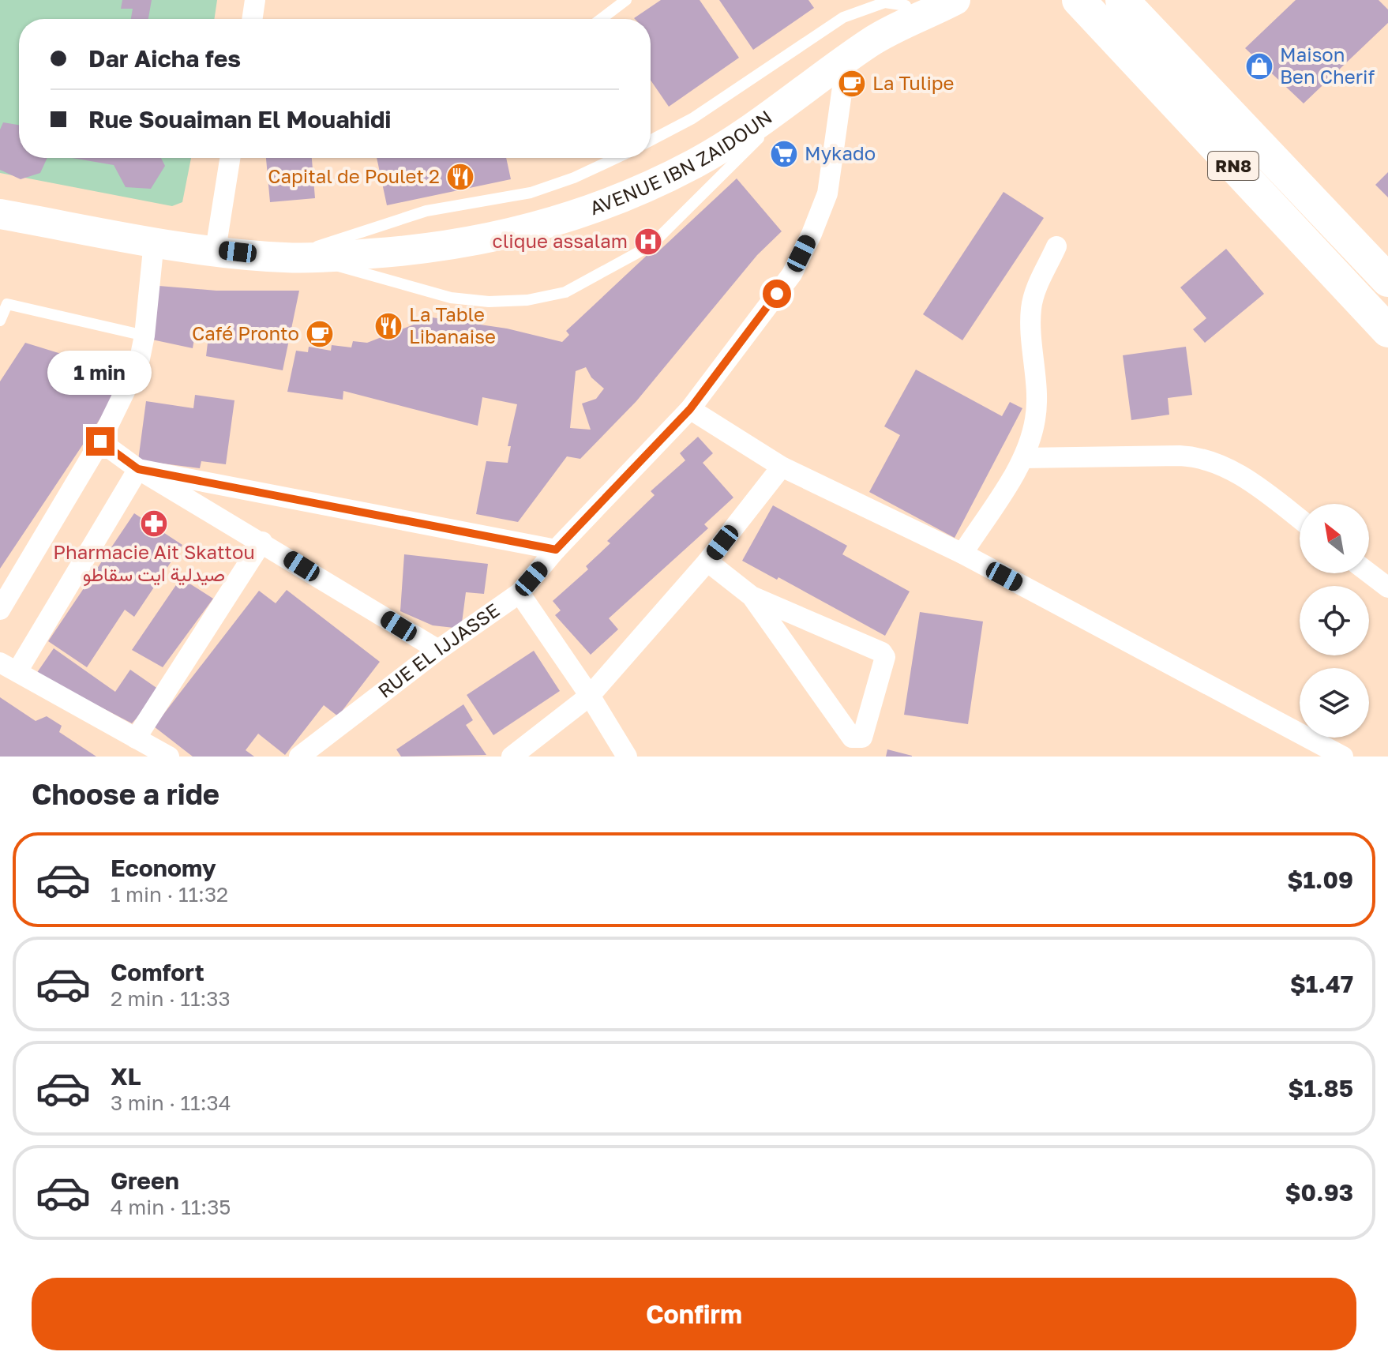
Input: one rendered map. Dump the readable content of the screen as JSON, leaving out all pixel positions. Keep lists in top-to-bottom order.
{
  "streets": {
    "main road": ["RN8"],
    "street": ["AVENUE IBN ZAIDOUN", "RUE EL IJJASSE"]
  },
  "crossings": [
    ["AVENUE IBN ZAIDOUN", "RUE EL IJJASSE"]
  ],
  "places": {
    "shop": ["Maison Ben Cherif"],
    "cafe": ["La Tulipe", "Café Pronto"],
    "supermarket": ["Mykado"],
    "restaurant": ["Capital de Poulet 2", "La Table Libanaise"],
    "hospital": ["clique assalam"],
    "pharmacy": ["Pharmacie Ait Skattou صيدلية ايت سقاطو"]
  },
  "north": "top left",
  "page": {
    "banner": ["Dar Aicha fes", "Rue Souaiman El Mouahidi"],
    "bubble": "1 min",
    "heading": "Choose a ride",
    "list": [
      {
        "name": "Economy",
        "note": "1 min · 11:32",
        "value": "$1.09"
      },
      {
        "name": "Comfort",
        "note": "2 min · 11:33",
        "value": "$1.47"
      },
      {
        "name": "XL",
        "note": "3 min · 11:34",
        "value": "$1.85"
      },
      {
        "name": "Green",
        "note": "4 min · 11:35",
        "value": "$0.93"
      }
    ],
    "buttons": "Confirm"
  }
}
